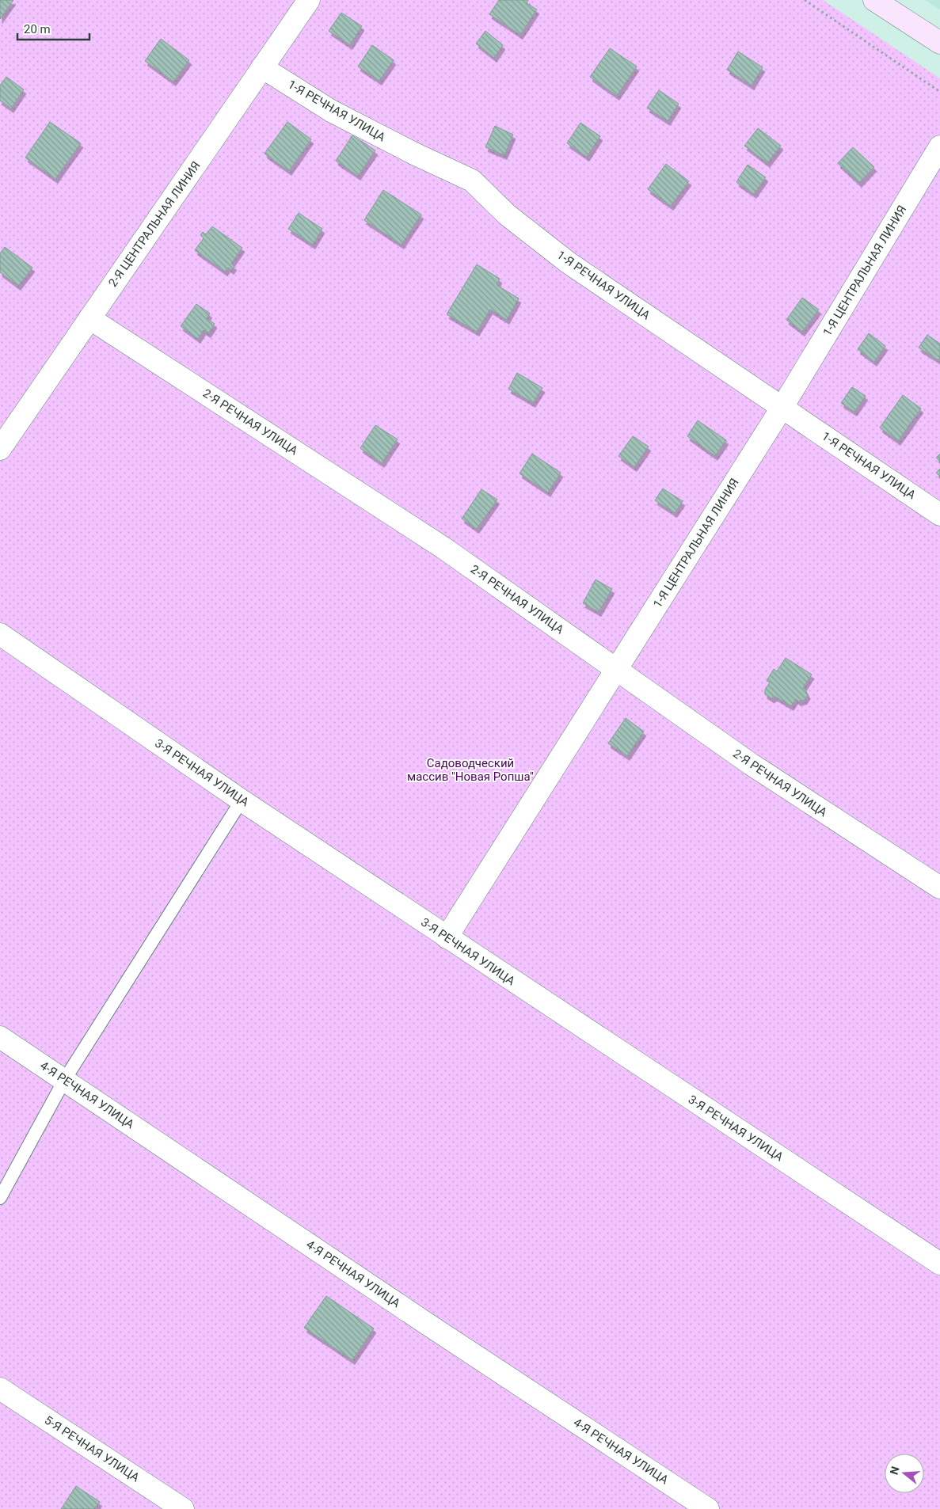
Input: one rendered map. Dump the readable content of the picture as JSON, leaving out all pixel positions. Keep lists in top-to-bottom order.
{
  "streets": {
    "street": [
      "1-Я РЕЧНАЯ УЛИЦА",
      "2-Я ЦЕНТРАЛЬНАЯ ЛИНИЯ",
      "1-Я ЦЕНТРАЛЬНАЯ ЛИНИЯ",
      "2-Я РЕЧНАЯ УЛИЦА",
      "3-Я РЕЧНАЯ УЛИЦА",
      "4-Я РЕЧНАЯ УЛИЦА",
      "5-Я РЕЧНАЯ УЛИЦА"
    ]
  },
  "crossings": [
    ["1-Я РЕЧНАЯ УЛИЦА", "2-Я ЦЕНТРАЛЬНАЯ ЛИНИЯ"],
    ["1-Я РЕЧНАЯ УЛИЦА", "1-Я ЦЕНТРАЛЬНАЯ ЛИНИЯ"],
    ["2-Я ЦЕНТРАЛЬНАЯ ЛИНИЯ", "2-Я РЕЧНАЯ УЛИЦА"],
    ["1-Я ЦЕНТРАЛЬНАЯ ЛИНИЯ", "2-Я РЕЧНАЯ УЛИЦА"],
    ["1-Я ЦЕНТРАЛЬНАЯ ЛИНИЯ", "3-Я РЕЧНАЯ УЛИЦА"]
  ],
  "parks": ["Садоводческий массив \"Новая Ропша\""],
  "scale_bar": "20 m",
  "north": "left"
}
